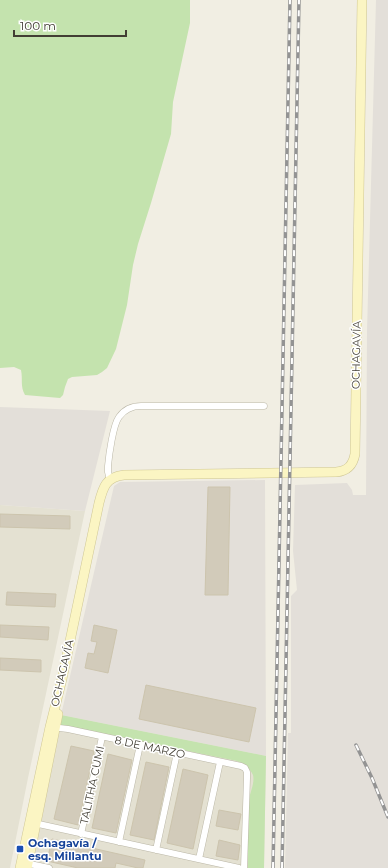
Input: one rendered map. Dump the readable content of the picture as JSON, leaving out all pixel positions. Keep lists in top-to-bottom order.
{
  "streets": {
    "main road": ["OCHAGAVÍA"],
    "street": ["8 DE MARZO", "TALITHA CUMI"]
  },
  "crossings": [
    ["OCHAGAVÍA", "8 DE MARZO"],
    ["8 DE MARZO", "TALITHA CUMI"]
  ],
  "places": {
    "transit": ["Ochagavía / esq. Millantu"]
  },
  "scale_bar": "100 m"
}
